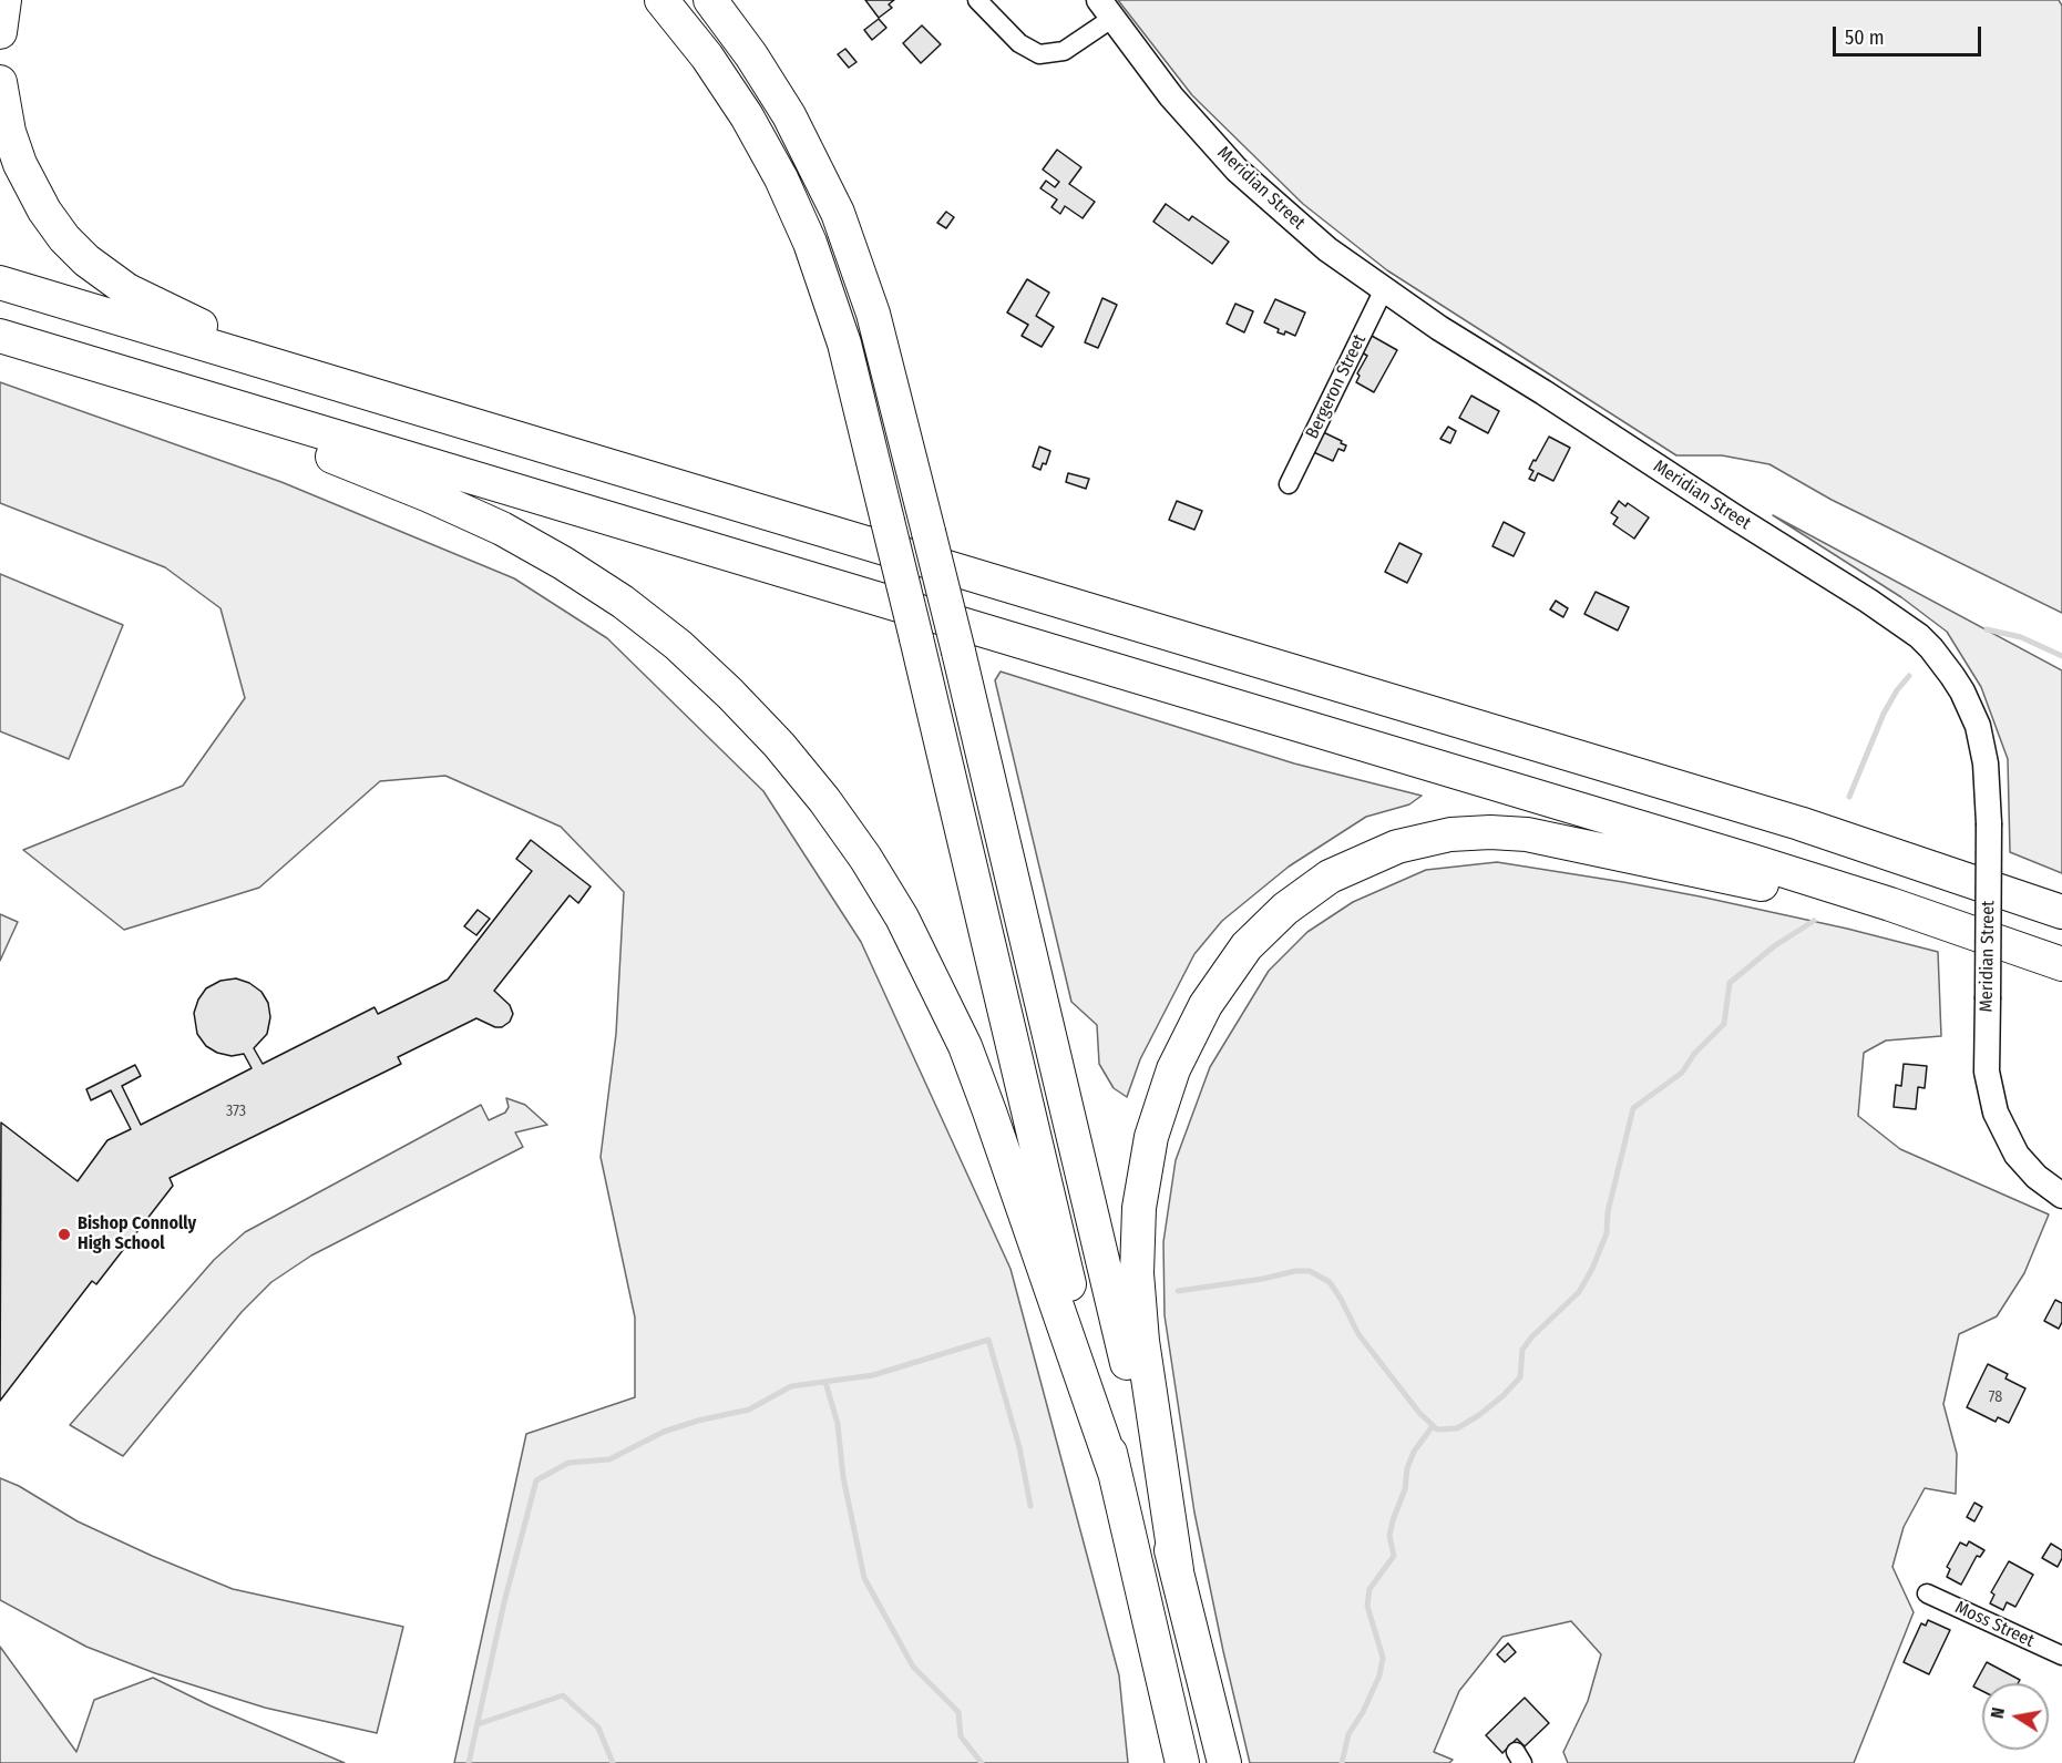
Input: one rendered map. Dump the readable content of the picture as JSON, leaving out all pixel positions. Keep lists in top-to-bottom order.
{
  "streets": {
    "street": ["Meridian Street", "Bergeron Street", "Moss Street"]
  },
  "crossings": [
    ["Meridian Street", "Bergeron Street"]
  ],
  "places": ["Bishop Connolly High School"],
  "house_numbers": ["373", "78"],
  "scale_bar": "50 m",
  "north": "left"
}
